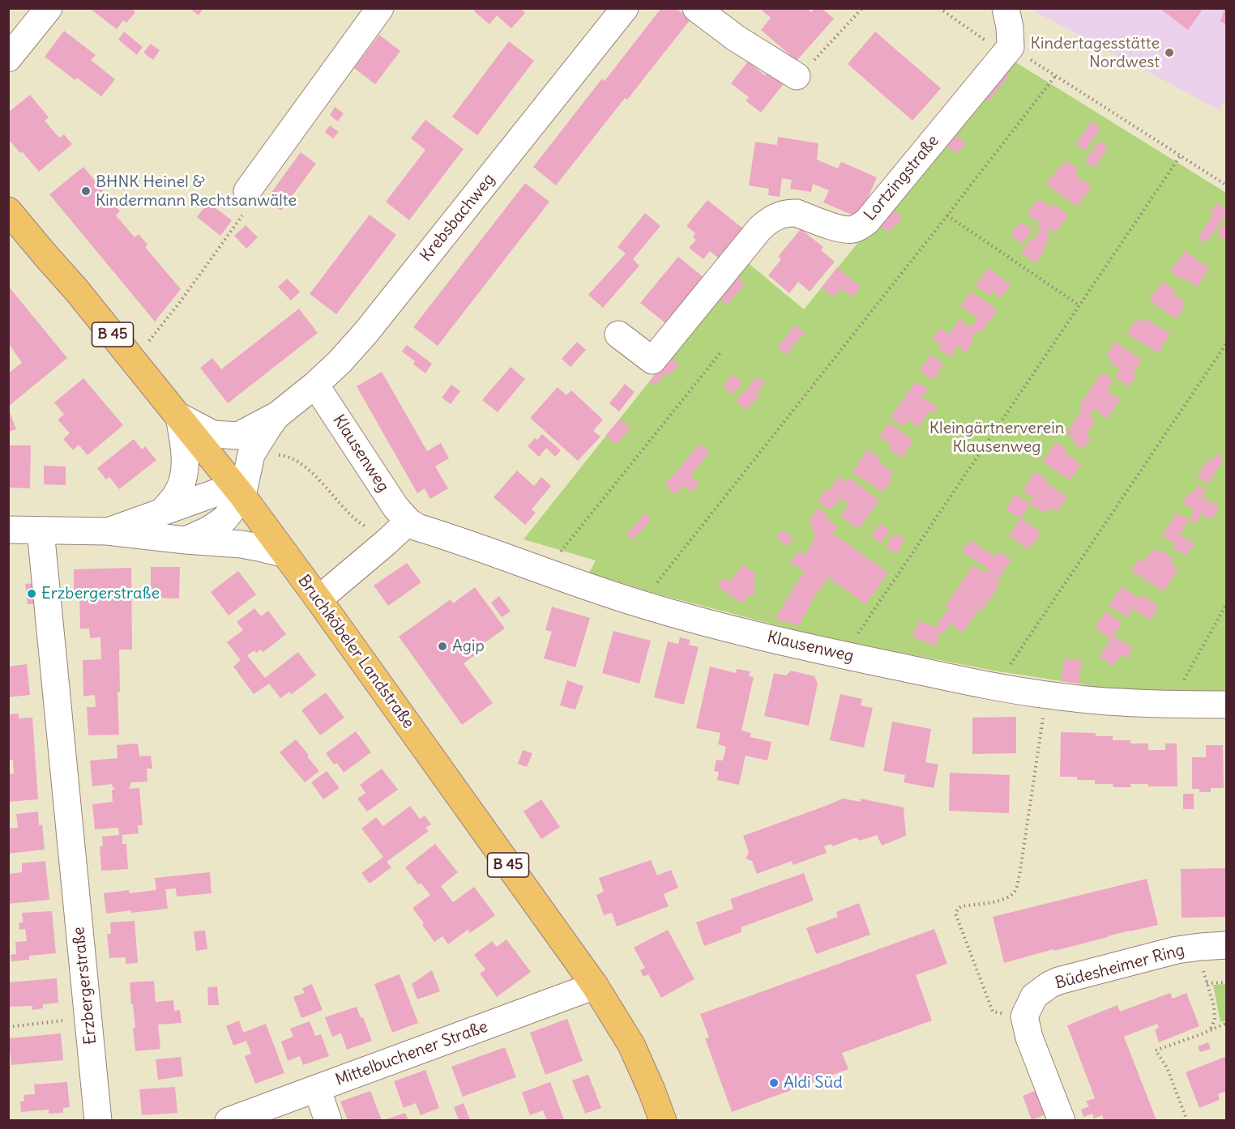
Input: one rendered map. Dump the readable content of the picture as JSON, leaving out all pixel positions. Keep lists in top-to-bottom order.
{
  "streets": {
    "main road": ["B 45", "Bruchköbeler Landstraße"],
    "street": [
      "Lortzingstraße",
      "Krebsbachweg",
      "Klausenweg",
      "Büdesheimer Ring",
      "Erzbergerstraße",
      "Mittelbuchener Straße"
    ]
  },
  "crossings": [
    ["Krebsbachweg", "Klausenweg"],
    ["Krebsbachweg", "Bruchköbeler Landstraße"],
    ["Bruchköbeler Landstraße", "Mittelbuchener Straße"]
  ],
  "parks": ["Kleingärtnerverein Klausenweg"],
  "places": [
    "Kindertagesstätte Nordwest",
    "BHNK Heinel & Kindermann Rechtsanwälte",
    "Erzbergerstraße",
    "Agip",
    "Aldi Süd"
  ]
}
